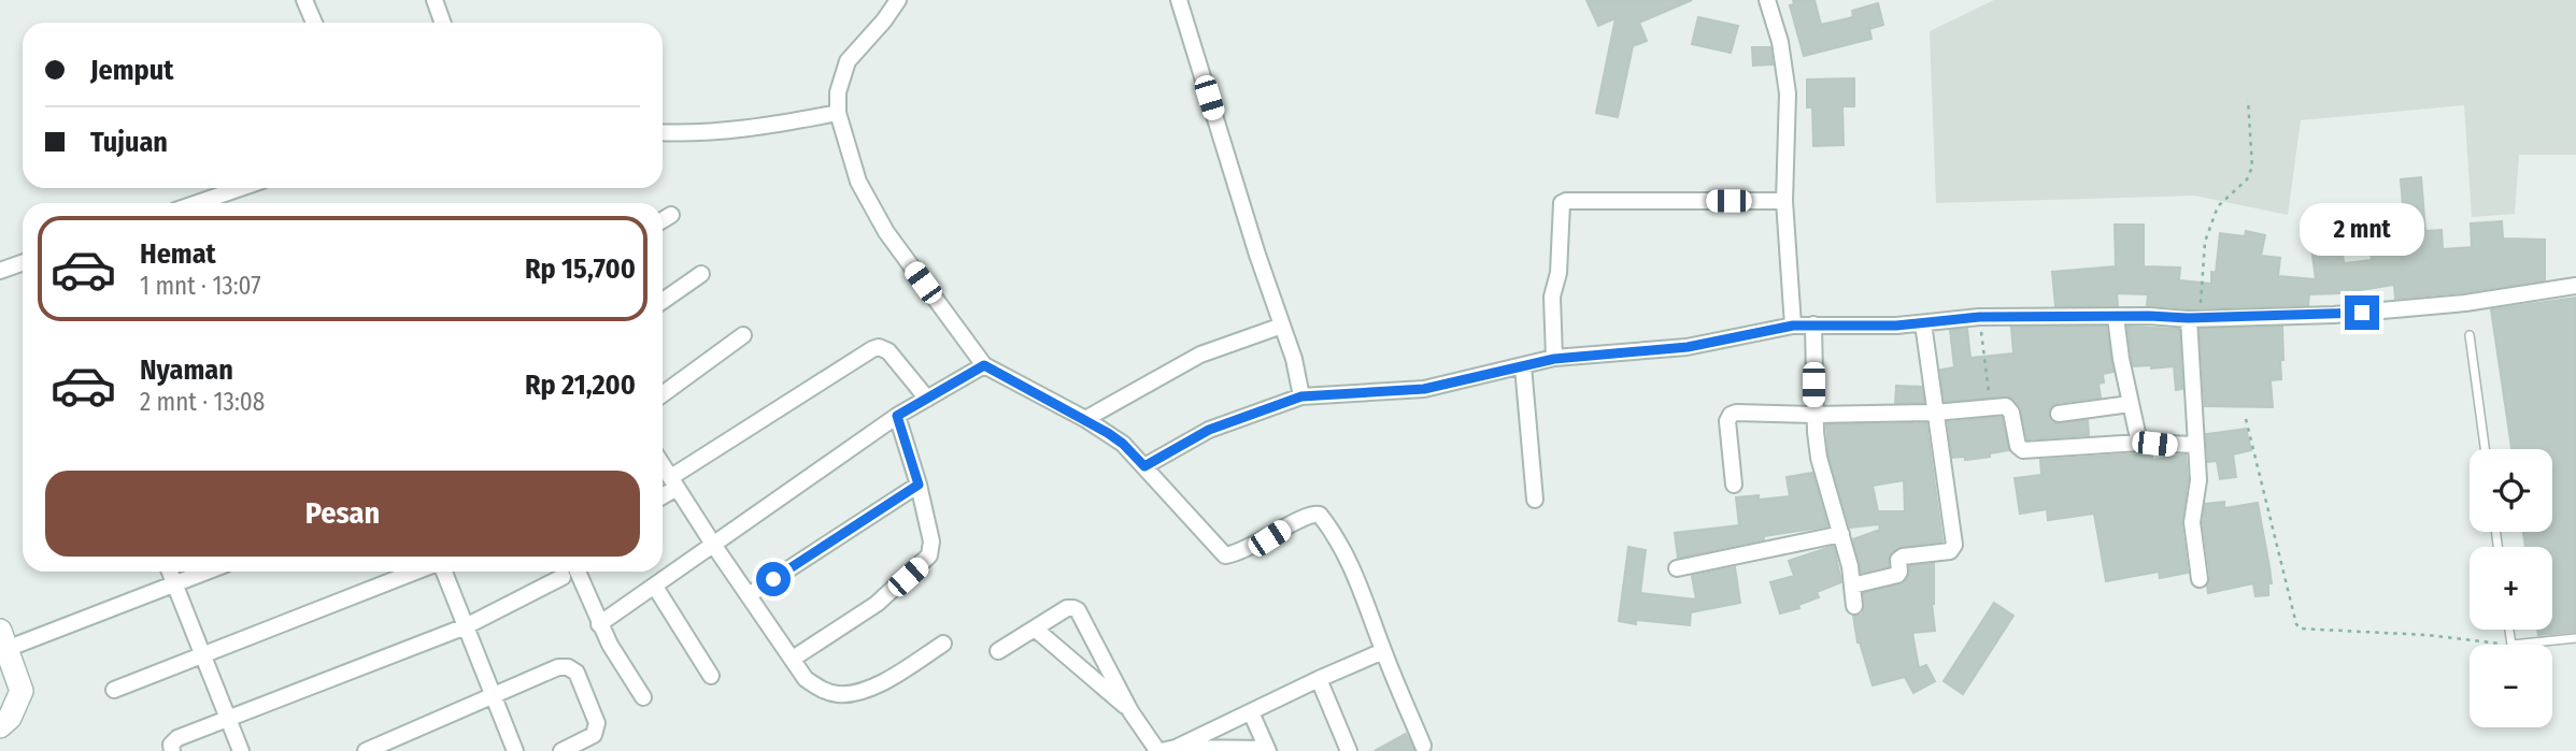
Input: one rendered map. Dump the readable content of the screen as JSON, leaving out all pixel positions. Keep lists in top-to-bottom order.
{
  "page": {
    "banner": ["Jemput", "Tujuan"],
    "bubble": "2 mnt",
    "list": [
      {
        "name": "Hemat",
        "note": "1 mnt · 13:07",
        "value": "Rp 15,700"
      },
      {
        "name": "Nyaman",
        "note": "2 mnt · 13:08",
        "value": "Rp 21,200"
      }
    ],
    "map_buttons": ["+", "−"],
    "buttons": "Pesan"
  }
}
